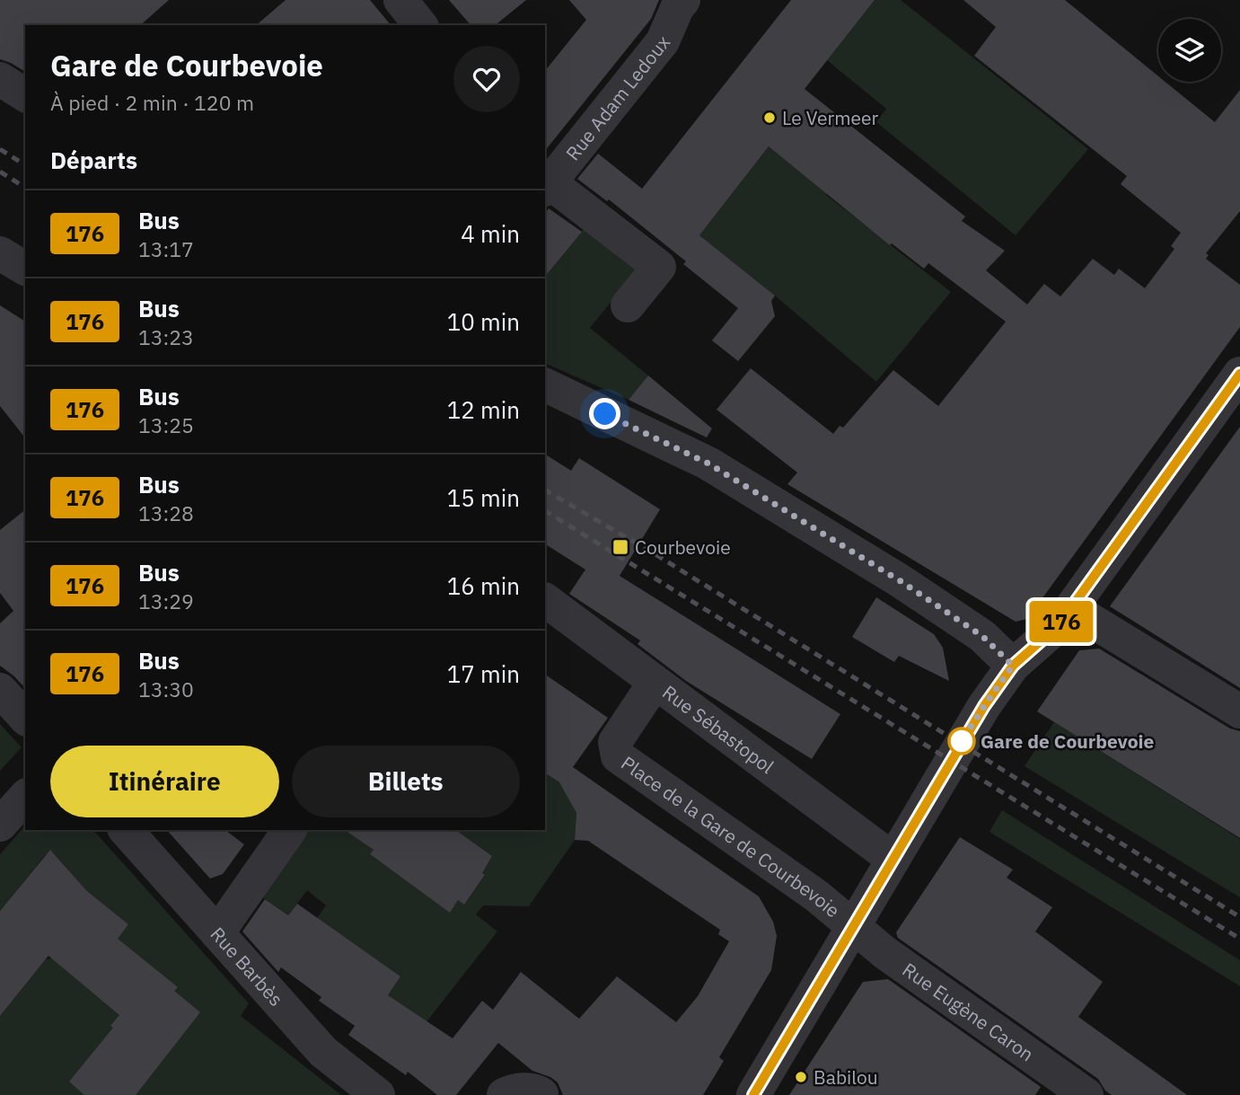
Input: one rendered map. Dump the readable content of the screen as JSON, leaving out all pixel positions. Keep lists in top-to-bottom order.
{
  "streets": {
    "street": [
      "Rue Adam Ledoux",
      "Rue Sébastopol",
      "Place de la Gare de Courbevoie",
      "Rue Barbès",
      "Rue Eugène Caron"
    ]
  },
  "crossings": [
    ["Rue Sébastopol", "Place de la Gare de Courbevoie"],
    ["Place de la Gare de Courbevoie", "Rue Eugène Caron"]
  ],
  "places": {
    "other": ["Le Vermeer", "Gare de Courbevoie", "Babilou"],
    "transit": ["Courbevoie"]
  },
  "lines": ["bus line 176"],
  "page": {
    "on_map": "176",
    "heading": [
      ["Gare de Courbevoie", "À pied · 2 min · 120 m"],
      "Départs"
    ],
    "list": [
      {
        "mark": "176",
        "name": "Bus",
        "note": "13:17",
        "value": "4 min"
      },
      {
        "mark": "176",
        "name": "Bus",
        "note": "13:23",
        "value": "10 min"
      },
      {
        "mark": "176",
        "name": "Bus",
        "note": "13:25",
        "value": "12 min"
      },
      {
        "mark": "176",
        "name": "Bus",
        "note": "13:28",
        "value": "15 min"
      },
      {
        "mark": "176",
        "name": "Bus",
        "note": "13:29",
        "value": "16 min"
      },
      {
        "mark": "176",
        "name": "Bus",
        "note": "13:30",
        "value": "17 min"
      }
    ],
    "buttons": ["Itinéraire", "Billets"]
  }
}
